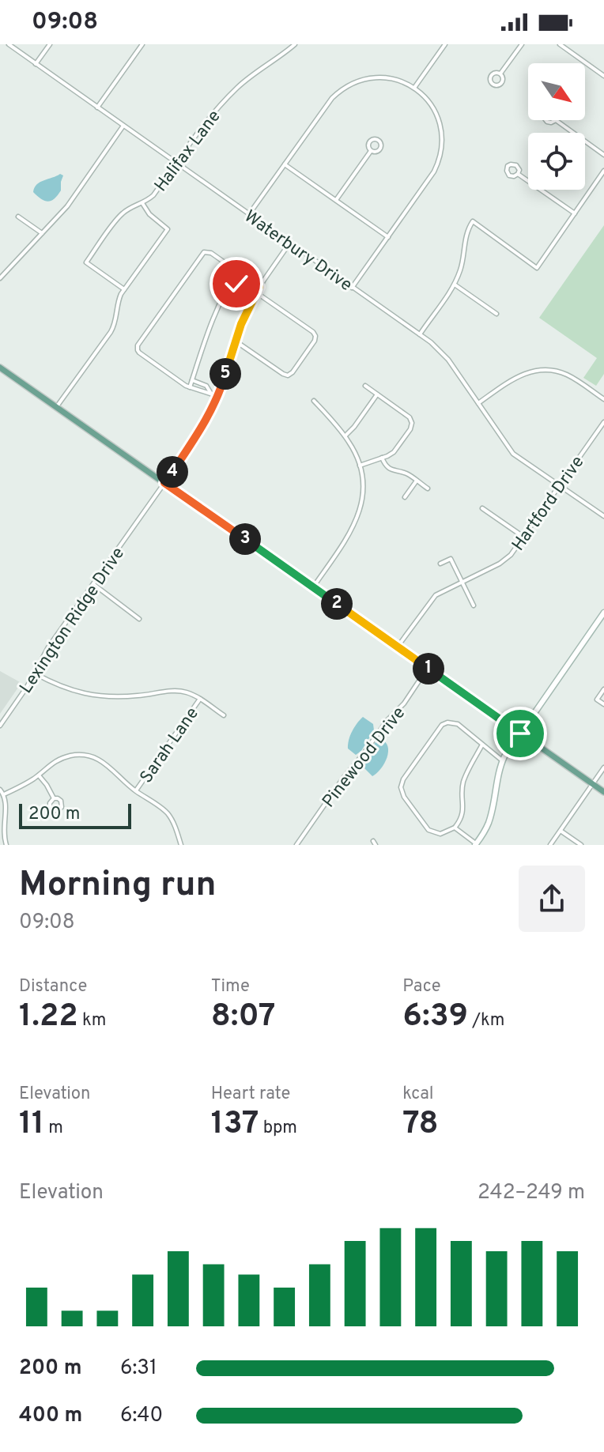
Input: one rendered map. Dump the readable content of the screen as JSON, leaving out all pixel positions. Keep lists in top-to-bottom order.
{
  "streets": {
    "street": [
      "Halifax Lane",
      "Waterbury Drive",
      "Hartford Drive",
      "Lexington Ridge Drive",
      "Sarah Lane",
      "Pinewood Drive"
    ]
  },
  "crossings": [
    ["Halifax Lane", "Waterbury Drive"],
    ["Waterbury Drive", "Hartford Drive"],
    ["Waterbury Drive", "Lexington Ridge Drive"]
  ],
  "scale_bar": "200 m",
  "north": "bottom right",
  "page": {
    "status": "09:08",
    "pins": [
      "5",
      "4",
      "3",
      "2",
      "1"
    ],
    "scale": "200 m",
    "heading": ["Morning run", "09:08"],
    "stats": [
      ["Distance", "1.22 km"],
      ["Time", "8:07"],
      ["Pace", "6:39 /km"],
      ["Elevation", "11 m"],
      ["Heart rate", "137 bpm"],
      ["kcal", "78"]
    ],
    "chart": ["Elevation", "242–249 m"],
    "list": [
      {
        "name": "200 m",
        "note": "6:31"
      },
      {
        "name": "400 m",
        "note": "6:40"
      }
    ]
  }
}
